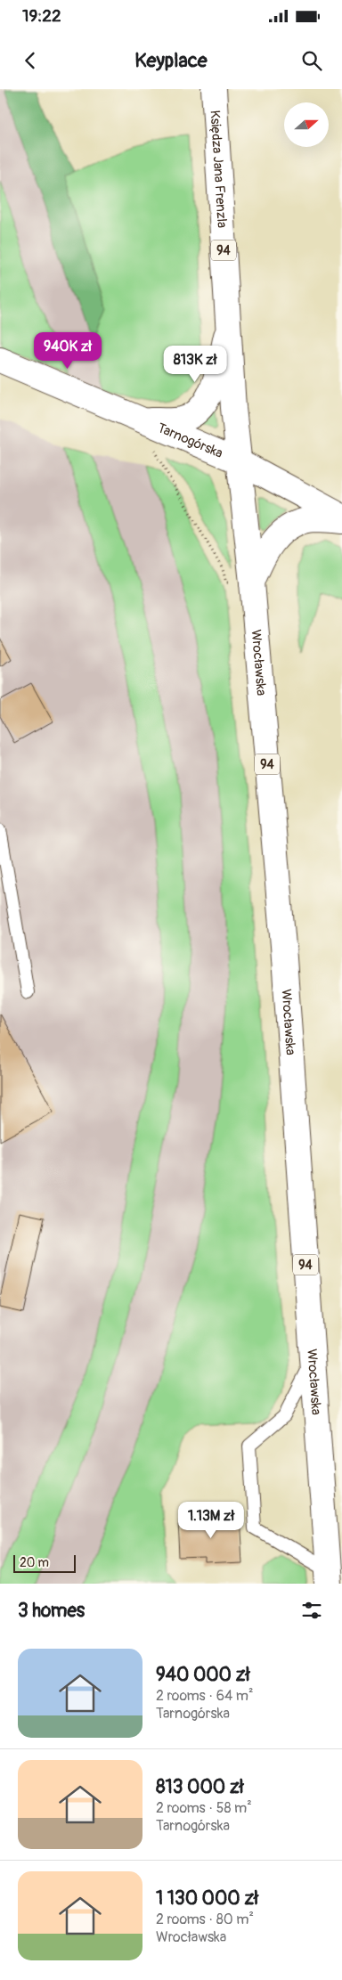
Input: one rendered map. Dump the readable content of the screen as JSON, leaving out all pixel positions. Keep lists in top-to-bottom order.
{
  "streets": {
    "main road": [
      "Księdza Jana Frenzla",
      "94",
      "Tarnogórska",
      "Wrocławska"
    ]
  },
  "crossings": [
    ["Księdza Jana Frenzla", "Tarnogórska"],
    ["Księdza Jana Frenzla", "Wrocławska"],
    ["Tarnogórska", "Wrocławska"]
  ],
  "scale_bar": "20 m",
  "north": "right",
  "page": {
    "status": "19:22",
    "header": "Keyplace",
    "price": ["940K zł", "813K zł", "1.13M zł"],
    "scale": "20 m",
    "heading": "3 homes",
    "list": [
      {
        "name": "940 000 zł",
        "note": "2 rooms · 64 m² · Tarnogórska"
      },
      {
        "name": "813 000 zł",
        "note": "2 rooms · 58 m² · Tarnogórska"
      },
      {
        "name": "1 130 000 zł",
        "note": "2 rooms · 80 m² · Wrocławska"
      }
    ]
  }
}
